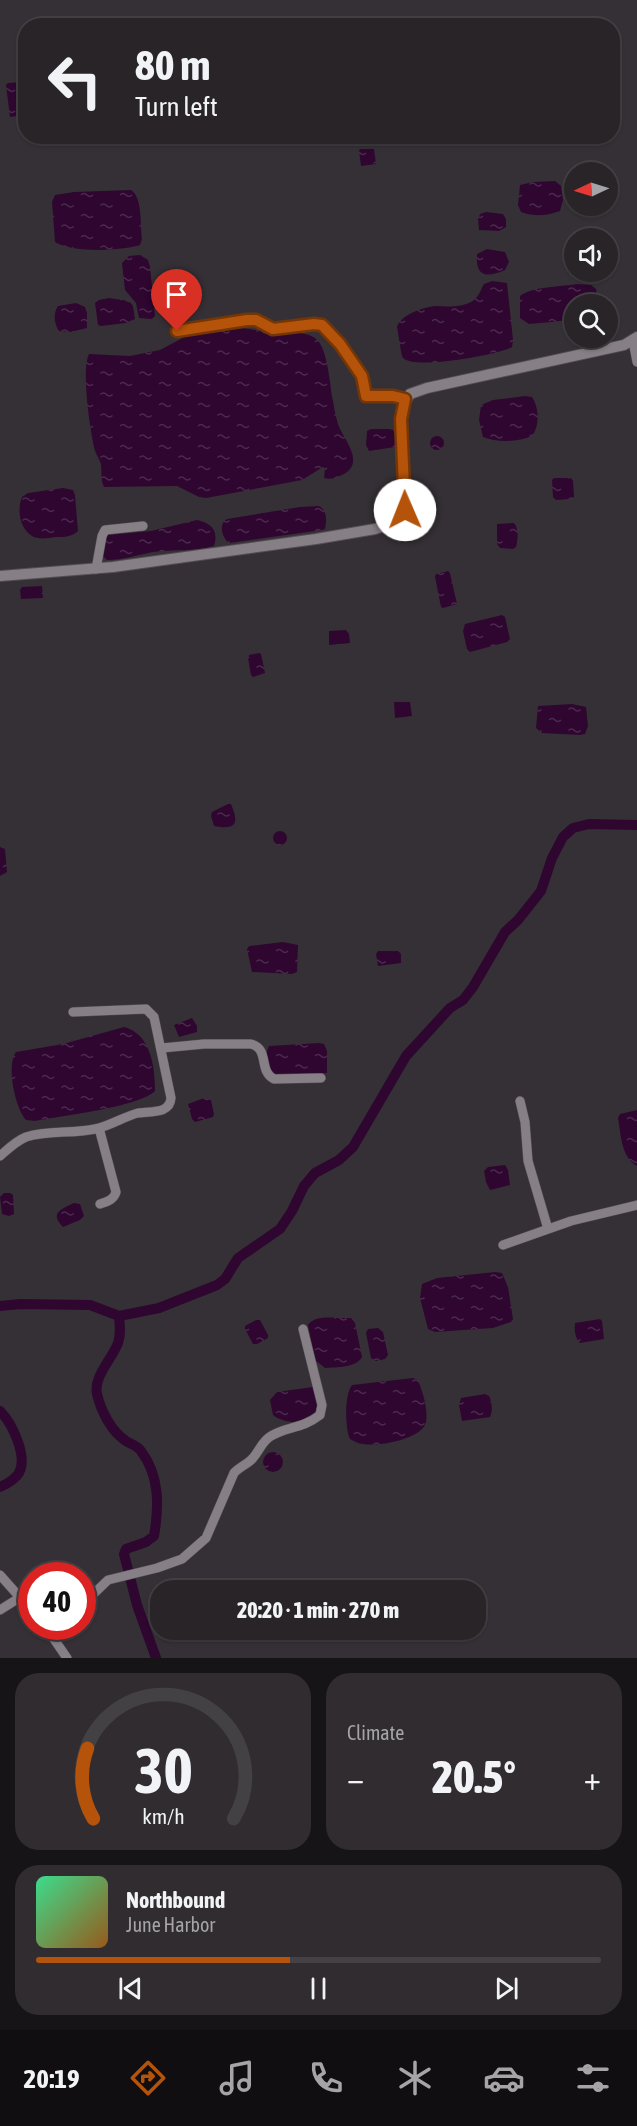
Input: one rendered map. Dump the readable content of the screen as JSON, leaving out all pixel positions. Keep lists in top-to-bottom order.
{
  "north": "left",
  "page": {
    "turn": ["80 m", "Turn left"],
    "limit": "40",
    "trip": "20:20 · 1 min · 270 m",
    "tile": "Climate",
    "heat": ["−", "20.5°", "+"],
    "song": ["Northbound", "June Harbor"],
    "tabs": "20:19",
    "gauge": ["30", "km/h"]
  }
}
